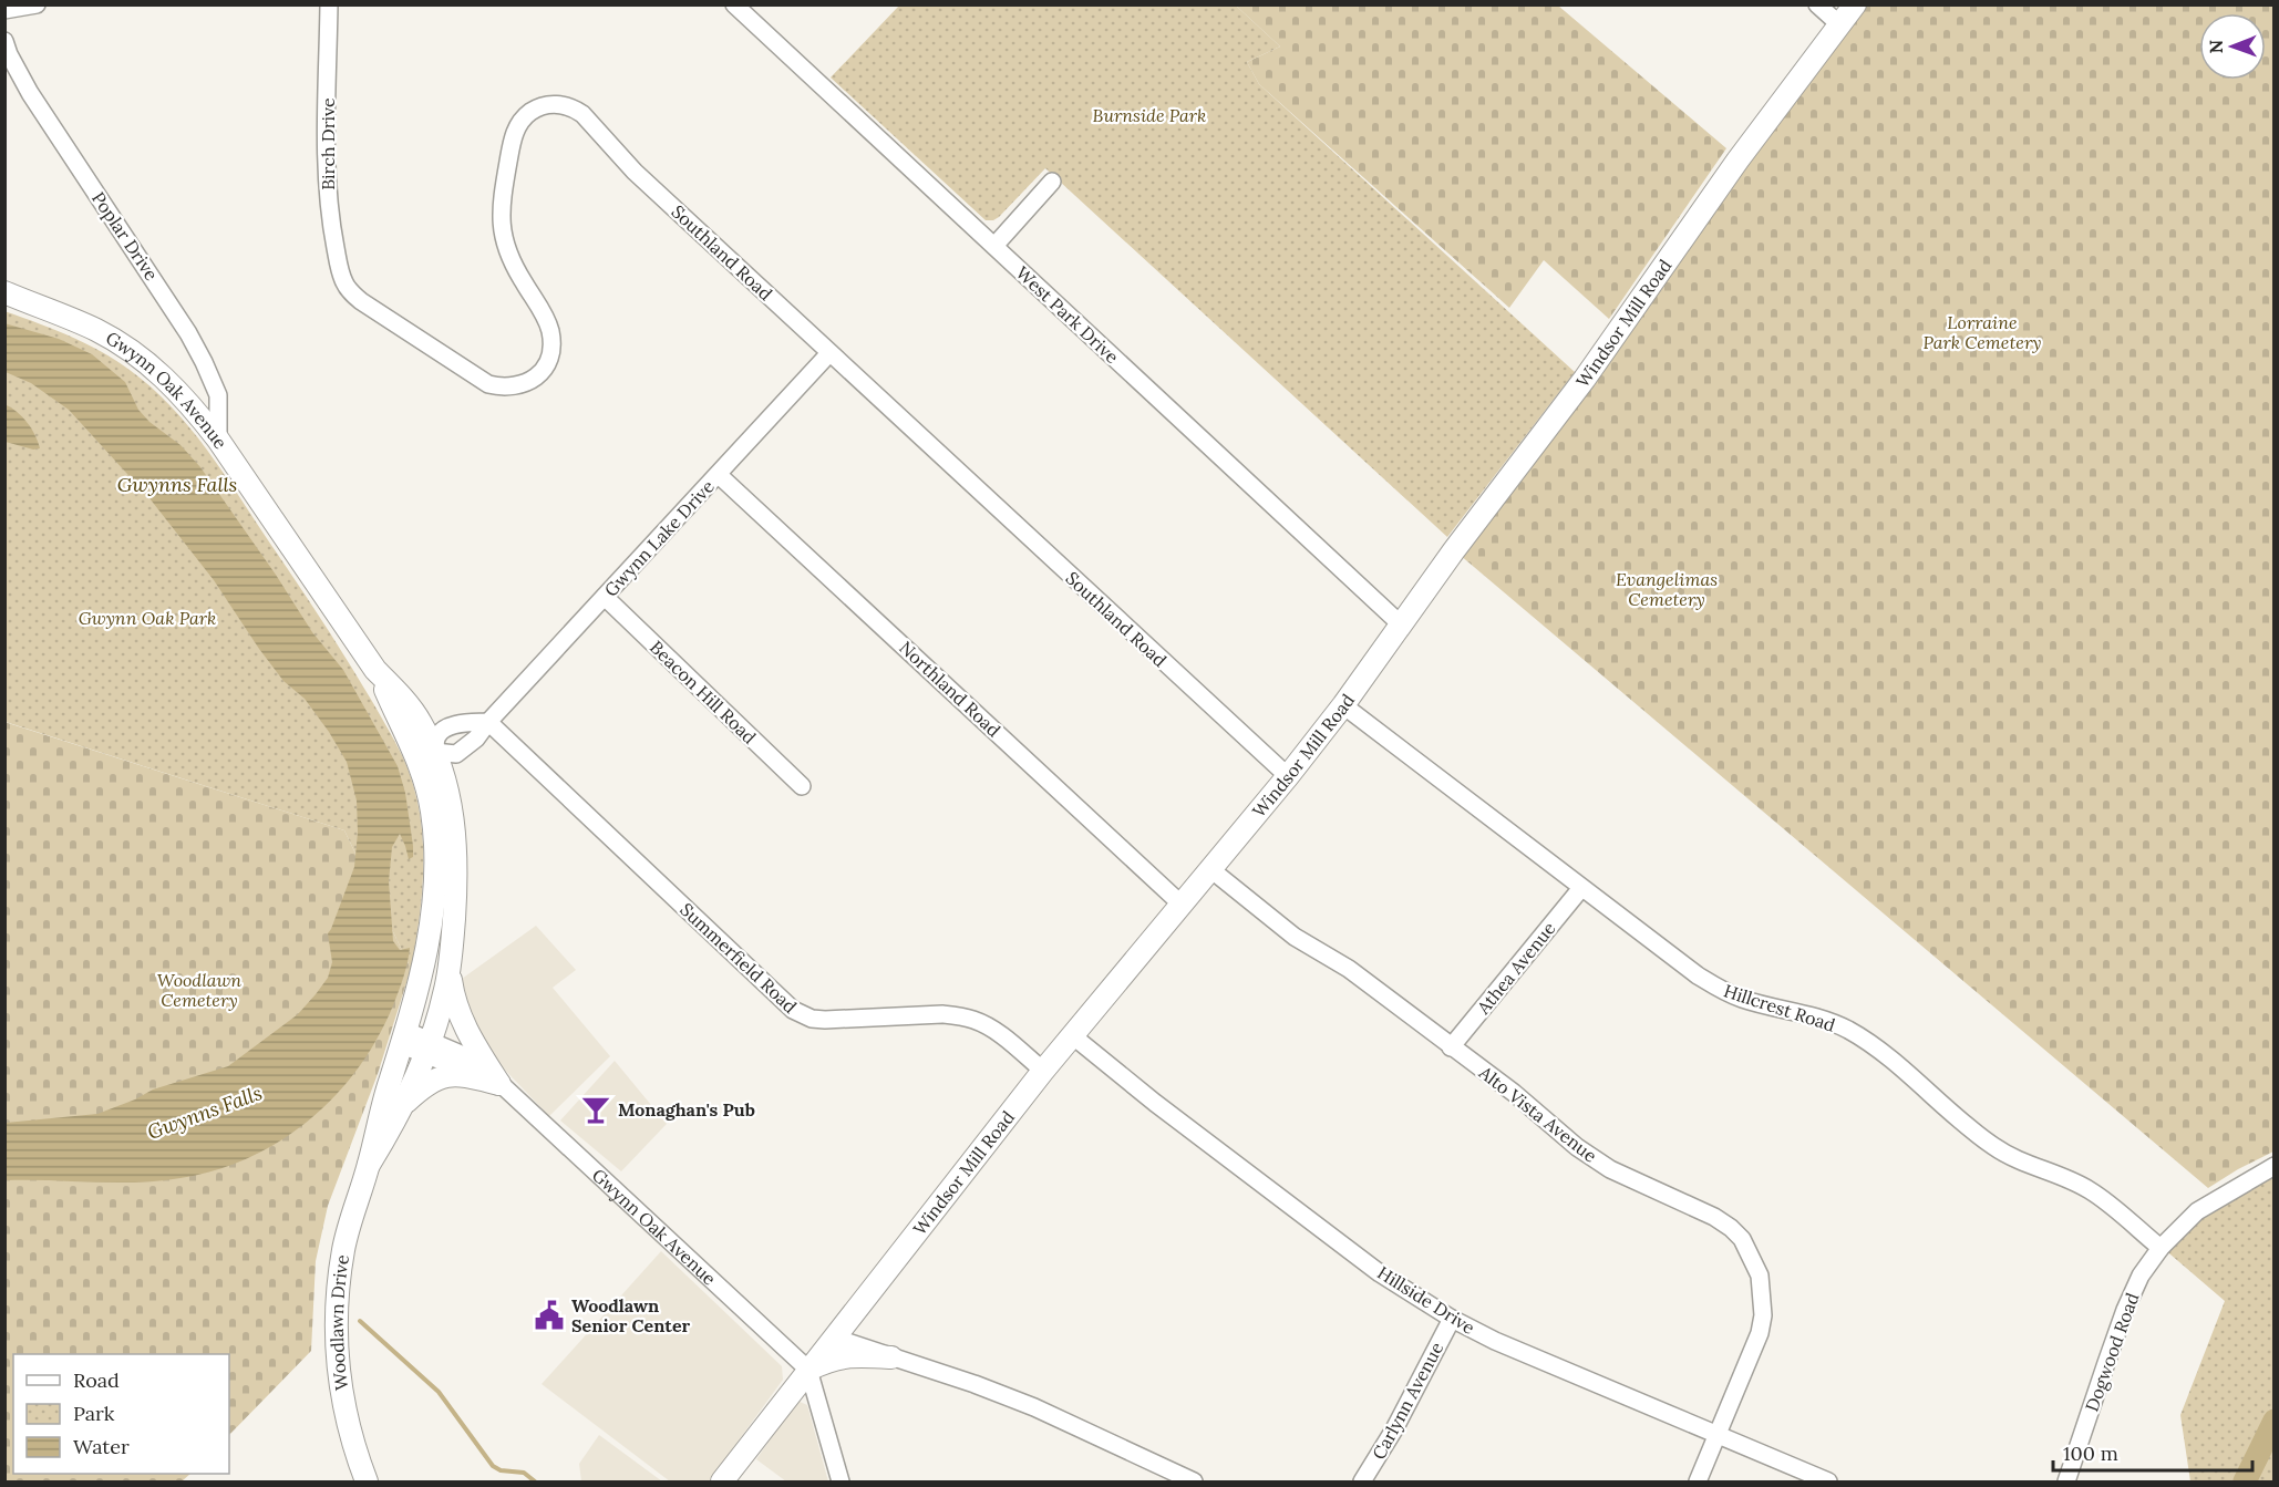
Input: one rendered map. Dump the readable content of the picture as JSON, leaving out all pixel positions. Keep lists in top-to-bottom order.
{
  "streets": {
    "main road": ["Windsor Mill Road", "Gwynn Oak Avenue", "Woodlawn Drive"],
    "street": [
      "Birch Drive",
      "Poplar Drive",
      "Southland Road",
      "West Park Drive",
      "Gwynn Lake Drive",
      "Northland Road",
      "Beacon Hill Road",
      "Summerfield Road",
      "Athea Avenue",
      "Hillcrest Road",
      "Alto Vista Avenue",
      "Hillside Drive",
      "Dogwood Road",
      "Carlynn Avenue"
    ]
  },
  "crossings": [
    ["Birch Drive", "Southland Road"],
    ["Poplar Drive", "Gwynn Oak Avenue"],
    ["Southland Road", "Windsor Mill Road"],
    ["Southland Road", "Gwynn Lake Drive"],
    ["West Park Drive", "Windsor Mill Road"],
    ["Windsor Mill Road", "Gwynn Oak Avenue"],
    ["Windsor Mill Road", "Northland Road"],
    ["Windsor Mill Road", "Summerfield Road"],
    ["Windsor Mill Road", "Hillcrest Road"],
    ["Windsor Mill Road", "Alto Vista Avenue"],
    ["Windsor Mill Road", "Hillside Drive"],
    ["Gwynn Oak Avenue", "Gwynn Lake Drive"],
    ["Gwynn Oak Avenue", "Woodlawn Drive"],
    ["Gwynn Lake Drive", "Northland Road"],
    ["Gwynn Lake Drive", "Beacon Hill Road"],
    ["Gwynn Lake Drive", "Summerfield Road"],
    ["Athea Avenue", "Hillcrest Road"],
    ["Athea Avenue", "Alto Vista Avenue"],
    ["Hillcrest Road", "Dogwood Road"],
    ["Alto Vista Avenue", "Hillside Drive"],
    ["Hillside Drive", "Carlynn Avenue"]
  ],
  "water": ["Gwynns Falls"],
  "parks": [
    "Burnside Park",
    "Lorraine Park Cemetery",
    "Evangelimas Cemetery",
    "Gwynn Oak Park",
    "Woodlawn Cemetery"
  ],
  "places": {
    "bar": ["Monaghan's Pub"],
    "public building": ["Woodlawn Senior Center"]
  },
  "legend": ["Road", "Park", "Water"],
  "scale_bar": "100 m",
  "north": "left"
}
